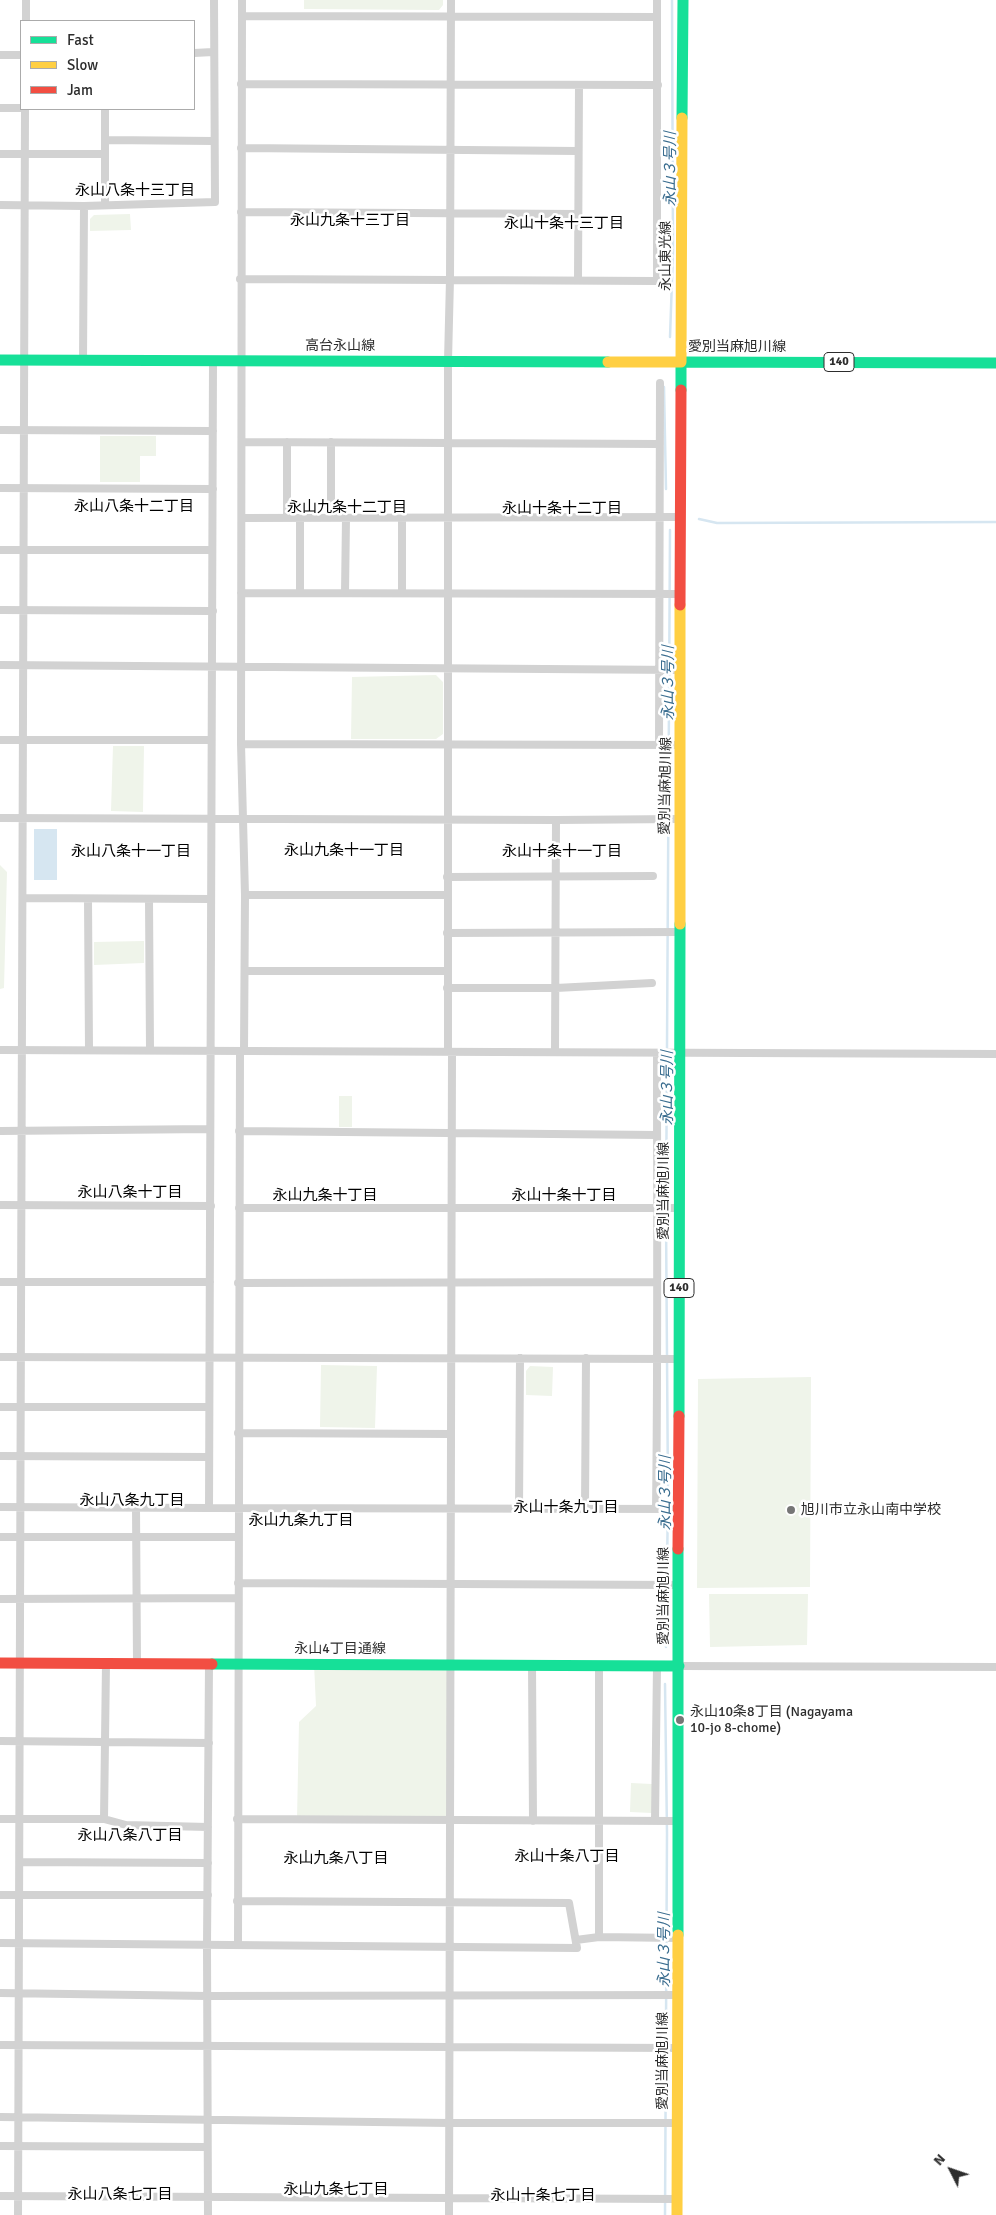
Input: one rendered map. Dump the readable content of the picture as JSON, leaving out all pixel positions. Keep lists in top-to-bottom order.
{
  "streets": {
    "main road": [
      "永山東光線",
      "高台永山線",
      "愛別当麻旭川線",
      "140",
      "永山4丁目通線"
    ]
  },
  "crossings": [
    ["永山東光線", "高台永山線"],
    ["永山東光線", "愛別当麻旭川線"],
    ["高台永山線", "愛別当麻旭川線"],
    ["愛別当麻旭川線", "永山4丁目通線"]
  ],
  "districts": [
    "永山八条十三丁目",
    "永山九条十三丁目",
    "永山十条十三丁目",
    "永山八条十二丁目",
    "永山九条十二丁目",
    "永山十条十二丁目",
    "永山九条十一丁目",
    "永山八条十一丁目",
    "永山十条十一丁目",
    "永山八条十丁目",
    "永山九条十丁目",
    "永山十条十丁目",
    "永山八条九丁目",
    "永山十条九丁目",
    "永山九条九丁目",
    "永山八条八丁目",
    "永山十条八丁目",
    "永山九条八丁目",
    "永山九条七丁目",
    "永山八条七丁目",
    "永山十条七丁目"
  ],
  "water": ["永山３号川"],
  "places": ["旭川市立永山南中学校", "永山10条8丁目 (Nagayama 10-jo 8-chome)"],
  "legend": ["Fast", "Slow", "Jam"],
  "north": "top left"
}
